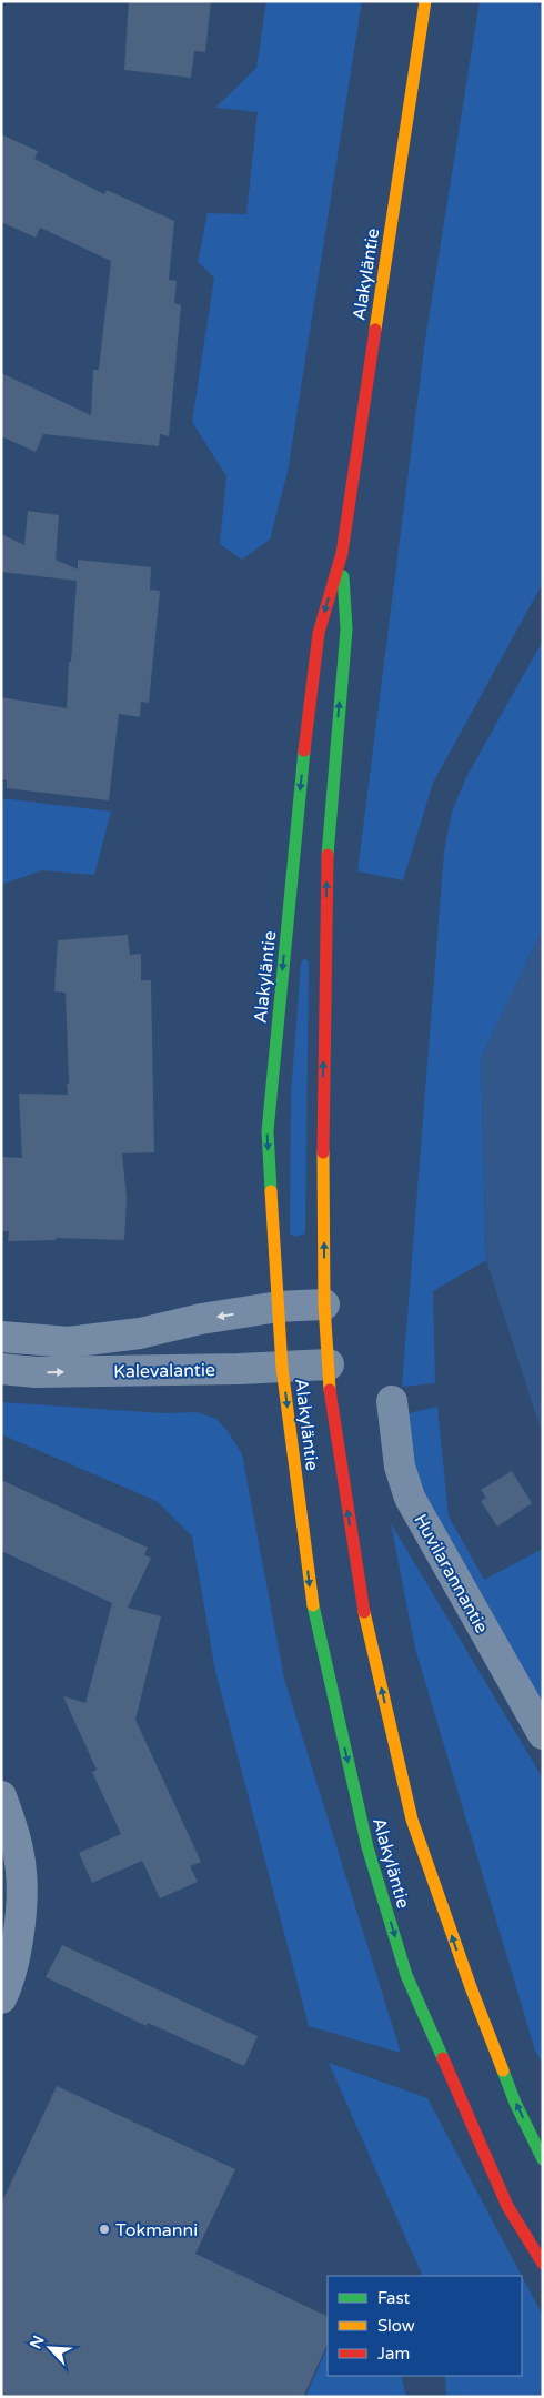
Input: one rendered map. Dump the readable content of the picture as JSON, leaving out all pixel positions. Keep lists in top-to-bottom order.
{
  "streets": {
    "main road": ["Alakyläntie"],
    "street": ["Kalevalantie", "Huvilarannantie"]
  },
  "crossings": [
    ["Alakyläntie", "Kalevalantie"]
  ],
  "places": ["Tokmanni"],
  "legend": ["Fast", "Slow", "Jam"],
  "north": "top left"
}
